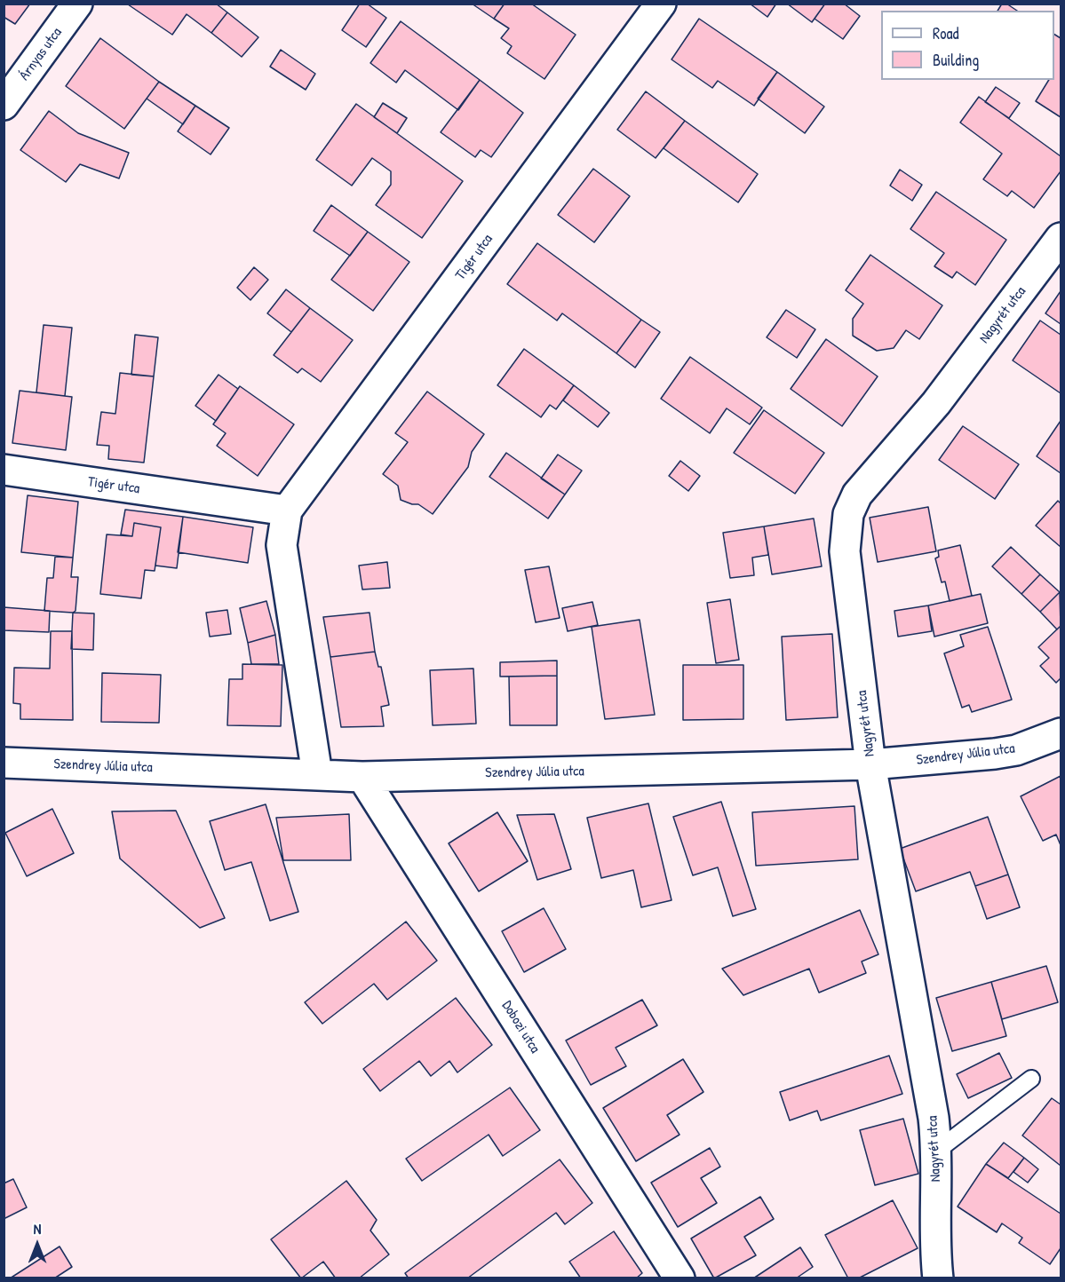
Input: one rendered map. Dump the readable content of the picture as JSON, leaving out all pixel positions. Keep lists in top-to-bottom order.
{
  "streets": {
    "street": [
      "Árnyas utca",
      "Tigér utca",
      "Nagyrét utca",
      "Szendrey Júlia utca",
      "Dobozi utca"
    ]
  },
  "crossings": [
    ["Tigér utca", "Szendrey Júlia utca"],
    ["Nagyrét utca", "Szendrey Júlia utca"],
    ["Szendrey Júlia utca", "Dobozi utca"]
  ],
  "legend": ["Road", "Building"],
  "north": "top"
}
